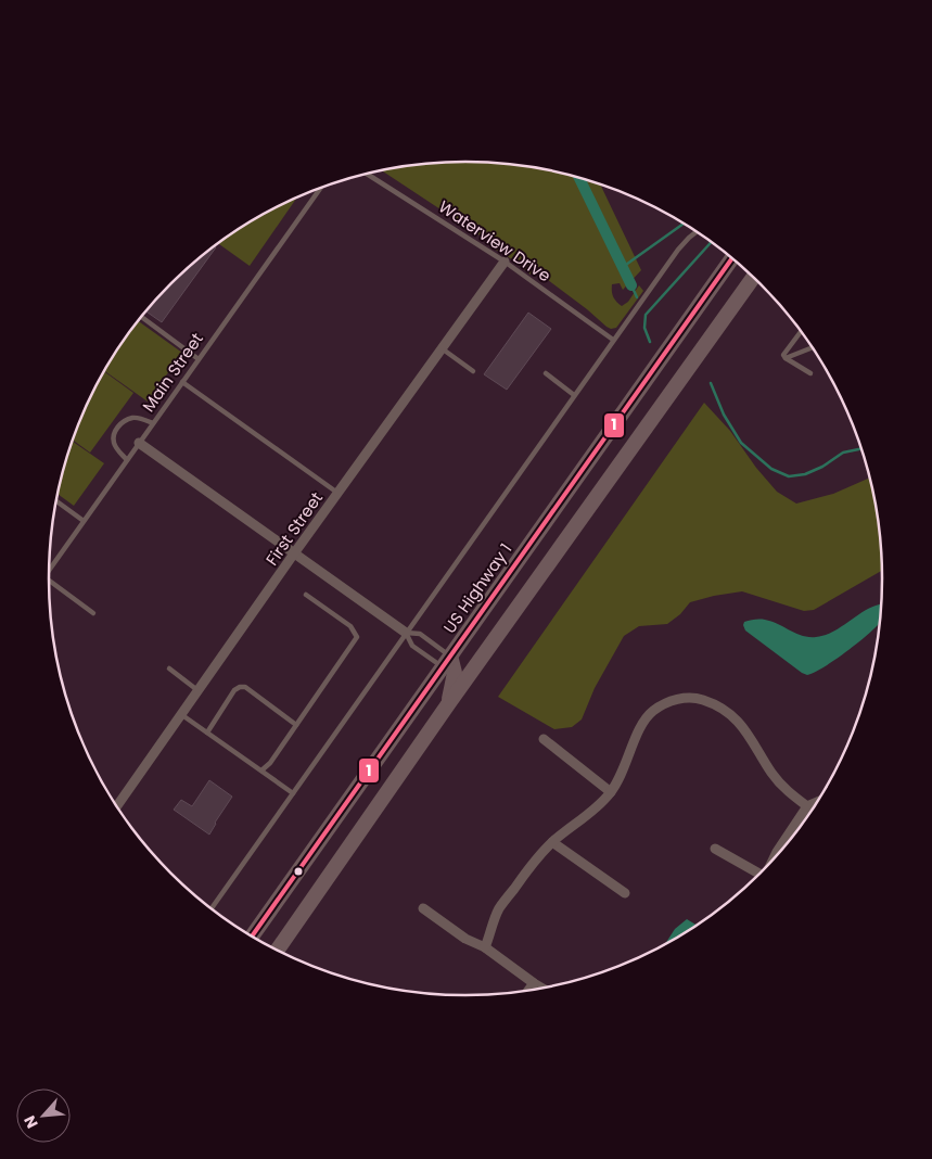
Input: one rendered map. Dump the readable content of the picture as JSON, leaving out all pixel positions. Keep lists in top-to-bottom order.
{
  "streets": {
    "main road": ["US Highway 1"],
    "street": ["First Street"],
    "lane": ["Waterview Drive", "Main Street"]
  },
  "crossings": [
    ["Waterview Drive", "First Street"]
  ],
  "lines": ["transit line 1"],
  "north": "bottom left"
}
